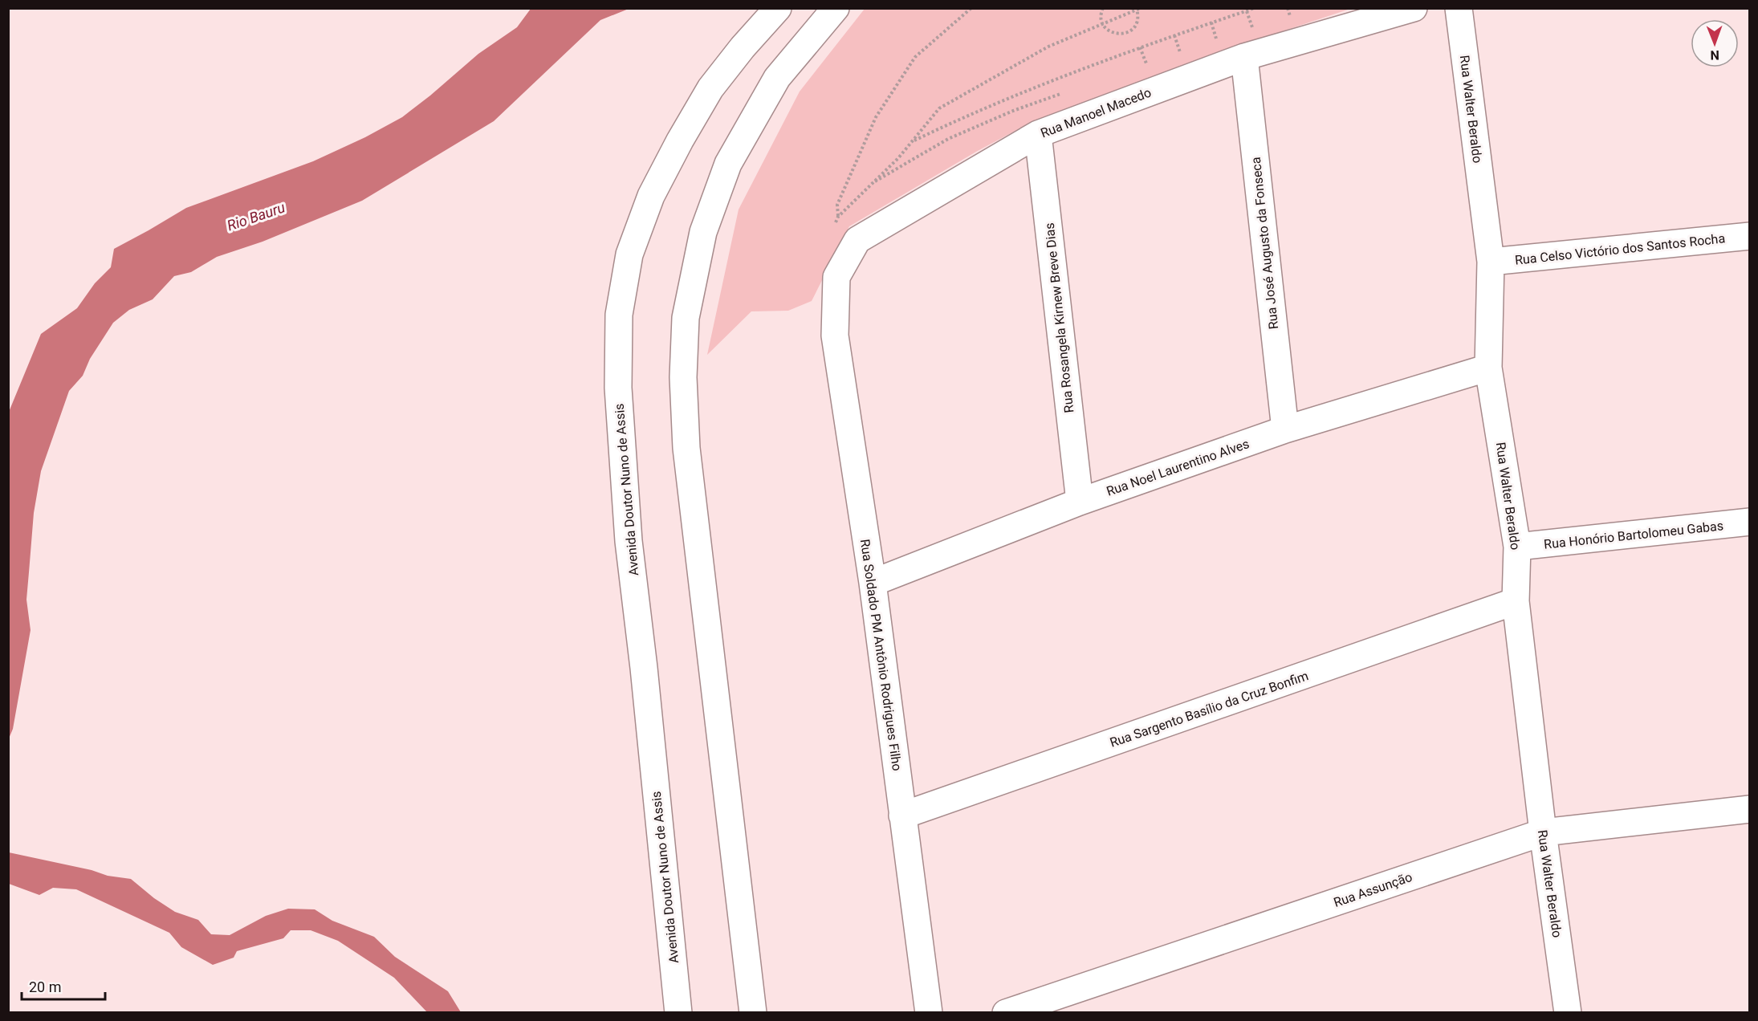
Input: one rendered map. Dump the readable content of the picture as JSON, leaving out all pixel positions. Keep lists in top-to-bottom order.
{
  "streets": {
    "street": [
      "Rua Walter Beraldo",
      "Rua Manoel Macedo",
      "Rua José Augusto da Fonseca",
      "Rua Celso Victório dos Santos Rocha",
      "Rua Rosangela Kirnew Breve Dias",
      "Rua Noel Laurentino Alves",
      "Avenida Doutor Nuno de Assis",
      "Rua Honório Bartolomeu Gabas",
      "Rua Soldado PM Antônio Rodrigues Filho",
      "Rua Sargento Basílio da Cruz Bonfim",
      "Rua Assunção"
    ]
  },
  "crossings": [
    ["Rua Walter Beraldo", "Rua Celso Victório dos Santos Rocha"],
    ["Rua Walter Beraldo", "Rua Noel Laurentino Alves"],
    ["Rua Walter Beraldo", "Rua Honório Bartolomeu Gabas"],
    ["Rua Walter Beraldo", "Rua Sargento Basílio da Cruz Bonfim"],
    ["Rua Walter Beraldo", "Rua Assunção"],
    ["Rua Manoel Macedo", "Rua José Augusto da Fonseca"],
    ["Rua Manoel Macedo", "Rua Rosangela Kirnew Breve Dias"],
    ["Rua Manoel Macedo", "Rua Soldado PM Antônio Rodrigues Filho"],
    ["Rua José Augusto da Fonseca", "Rua Noel Laurentino Alves"],
    ["Rua Rosangela Kirnew Breve Dias", "Rua Noel Laurentino Alves"],
    ["Rua Noel Laurentino Alves", "Rua Soldado PM Antônio Rodrigues Filho"],
    ["Rua Soldado PM Antônio Rodrigues Filho", "Rua Sargento Basílio da Cruz Bonfim"]
  ],
  "water": ["Rio Bauru"],
  "scale_bar": "20 m",
  "north": "bottom"
}
